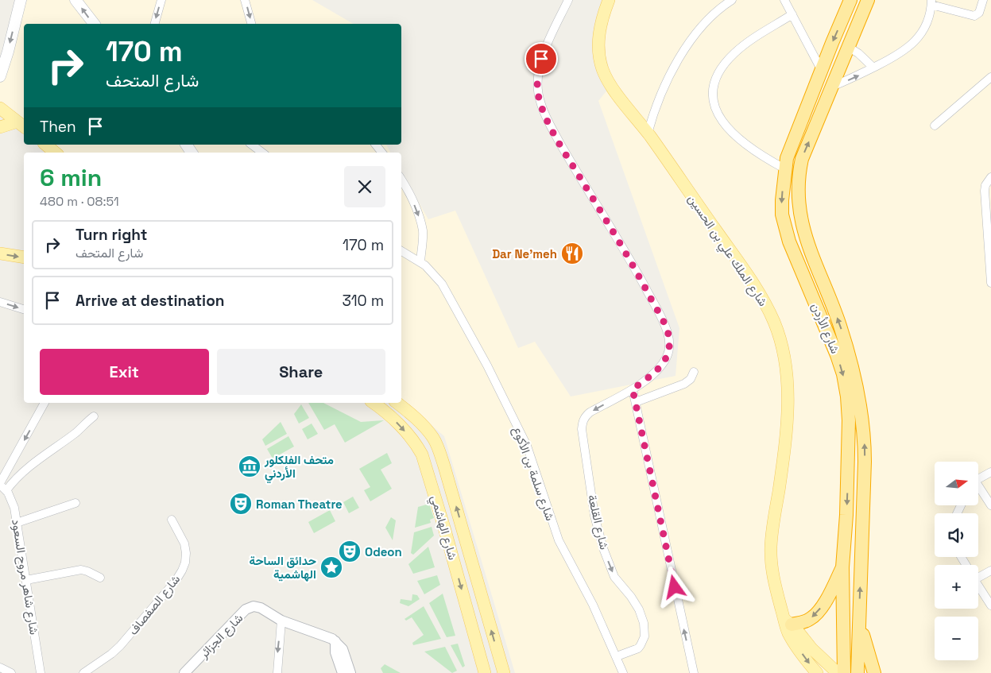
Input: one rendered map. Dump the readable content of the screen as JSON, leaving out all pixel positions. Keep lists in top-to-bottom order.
{
  "streets": {
    "highway": ["شارع الأردن"],
    "main road": ["شارع الملك علي بن الحسين", "شارع الهاشمي"],
    "street": [
      "شارع سلمة بن الأكوع",
      "شارع القلعة",
      "شارع شاهر مروح السعود",
      "شارع الصفصاف",
      "شارع الجزائر"
    ]
  },
  "crossings": [
    ["شارع سلمة بن الأكوع", "شارع القلعة"]
  ],
  "places": {
    "restaurant": ["Dar Ne'meh"],
    "museum": ["متحف الفلكلور الأردني"],
    "theatre": ["Roman Theatre", "Odeon"],
    "place": ["حدائق الساحة الهاشمية"]
  },
  "north": "right",
  "page": {
    "turn": ["170 m", "شارع المتحف"],
    "then": "Then",
    "heading": ["6 min", "480 m · 08:51"],
    "list": [
      {
        "name": "Turn right",
        "note": "شارع المتحف",
        "value": "170 m"
      },
      {
        "name": "Arrive at destination",
        "value": "310 m"
      }
    ],
    "buttons": ["Exit", "Share"],
    "map_buttons": ["+", "−"]
  }
}
